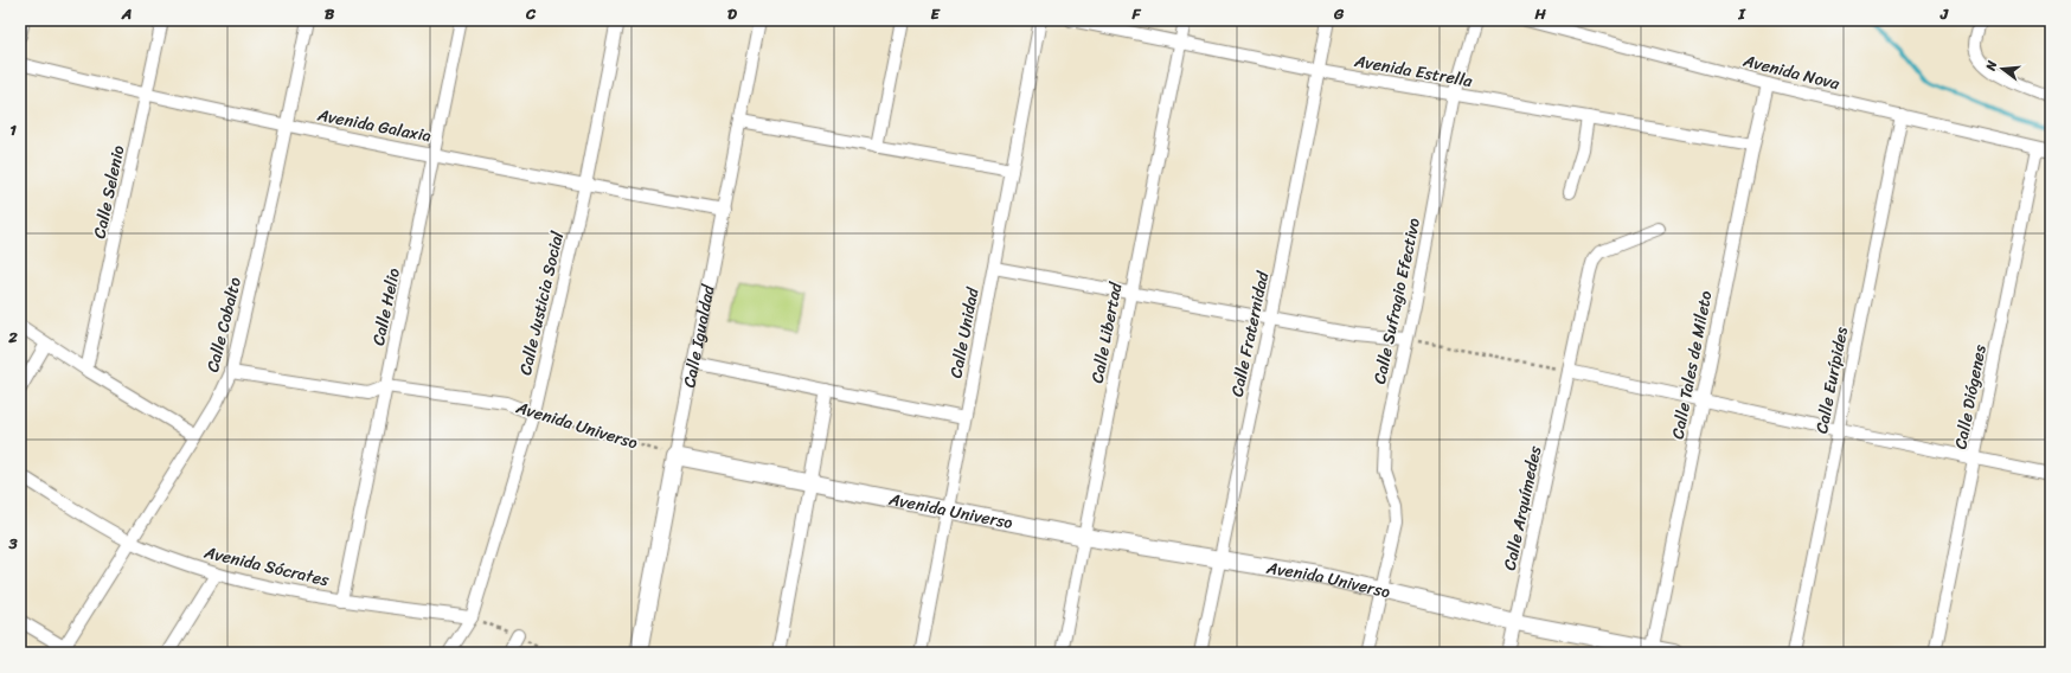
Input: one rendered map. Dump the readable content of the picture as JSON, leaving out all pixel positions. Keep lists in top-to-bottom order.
{
  "streets": {
    "street": [
      "Avenida Estrella",
      "Avenida Nova",
      "Avenida Galaxia",
      "Calle Selenio",
      "Calle Sufragio Efectivo",
      "Calle Justicia Social",
      "Calle Helio",
      "Calle Cobalto",
      "Calle Unidad",
      "Calle Libertad",
      "Calle Fraternidad",
      "Calle Igualdad",
      "Calle Tales de Mileto",
      "Calle Eurípides",
      "Calle Diógenes",
      "Avenida Universo",
      "Calle Arquímedes",
      "Avenida Sócrates"
    ]
  },
  "crossings": [
    ["Avenida Estrella", "Calle Sufragio Efectivo"],
    ["Avenida Estrella", "Calle Libertad"],
    ["Avenida Estrella", "Calle Fraternidad"],
    ["Avenida Estrella", "Calle Tales de Mileto"],
    ["Avenida Nova", "Calle Tales de Mileto"],
    ["Avenida Nova", "Calle Eurípides"],
    ["Avenida Nova", "Calle Diógenes"],
    ["Avenida Galaxia", "Calle Selenio"],
    ["Avenida Galaxia", "Calle Justicia Social"],
    ["Avenida Galaxia", "Calle Helio"],
    ["Avenida Galaxia", "Calle Cobalto"],
    ["Avenida Galaxia", "Calle Igualdad"],
    ["Calle Sufragio Efectivo", "Avenida Universo"],
    ["Calle Justicia Social", "Avenida Universo"],
    ["Calle Justicia Social", "Avenida Sócrates"],
    ["Calle Helio", "Avenida Universo"],
    ["Calle Helio", "Avenida Sócrates"],
    ["Calle Cobalto", "Avenida Universo"],
    ["Calle Cobalto", "Avenida Sócrates"],
    ["Calle Unidad", "Avenida Universo"],
    ["Calle Libertad", "Avenida Universo"],
    ["Calle Fraternidad", "Avenida Universo"],
    ["Calle Igualdad", "Avenida Universo"],
    ["Calle Tales de Mileto", "Avenida Universo"],
    ["Avenida Universo", "Calle Arquímedes"]
  ],
  "north": "left",
  "grid": {
    "columns": [
      "A",
      "B",
      "C",
      "D",
      "E",
      "F",
      "G",
      "H",
      "I",
      "J"
    ],
    "rows": ["1", "2", "3"]
  }
}
